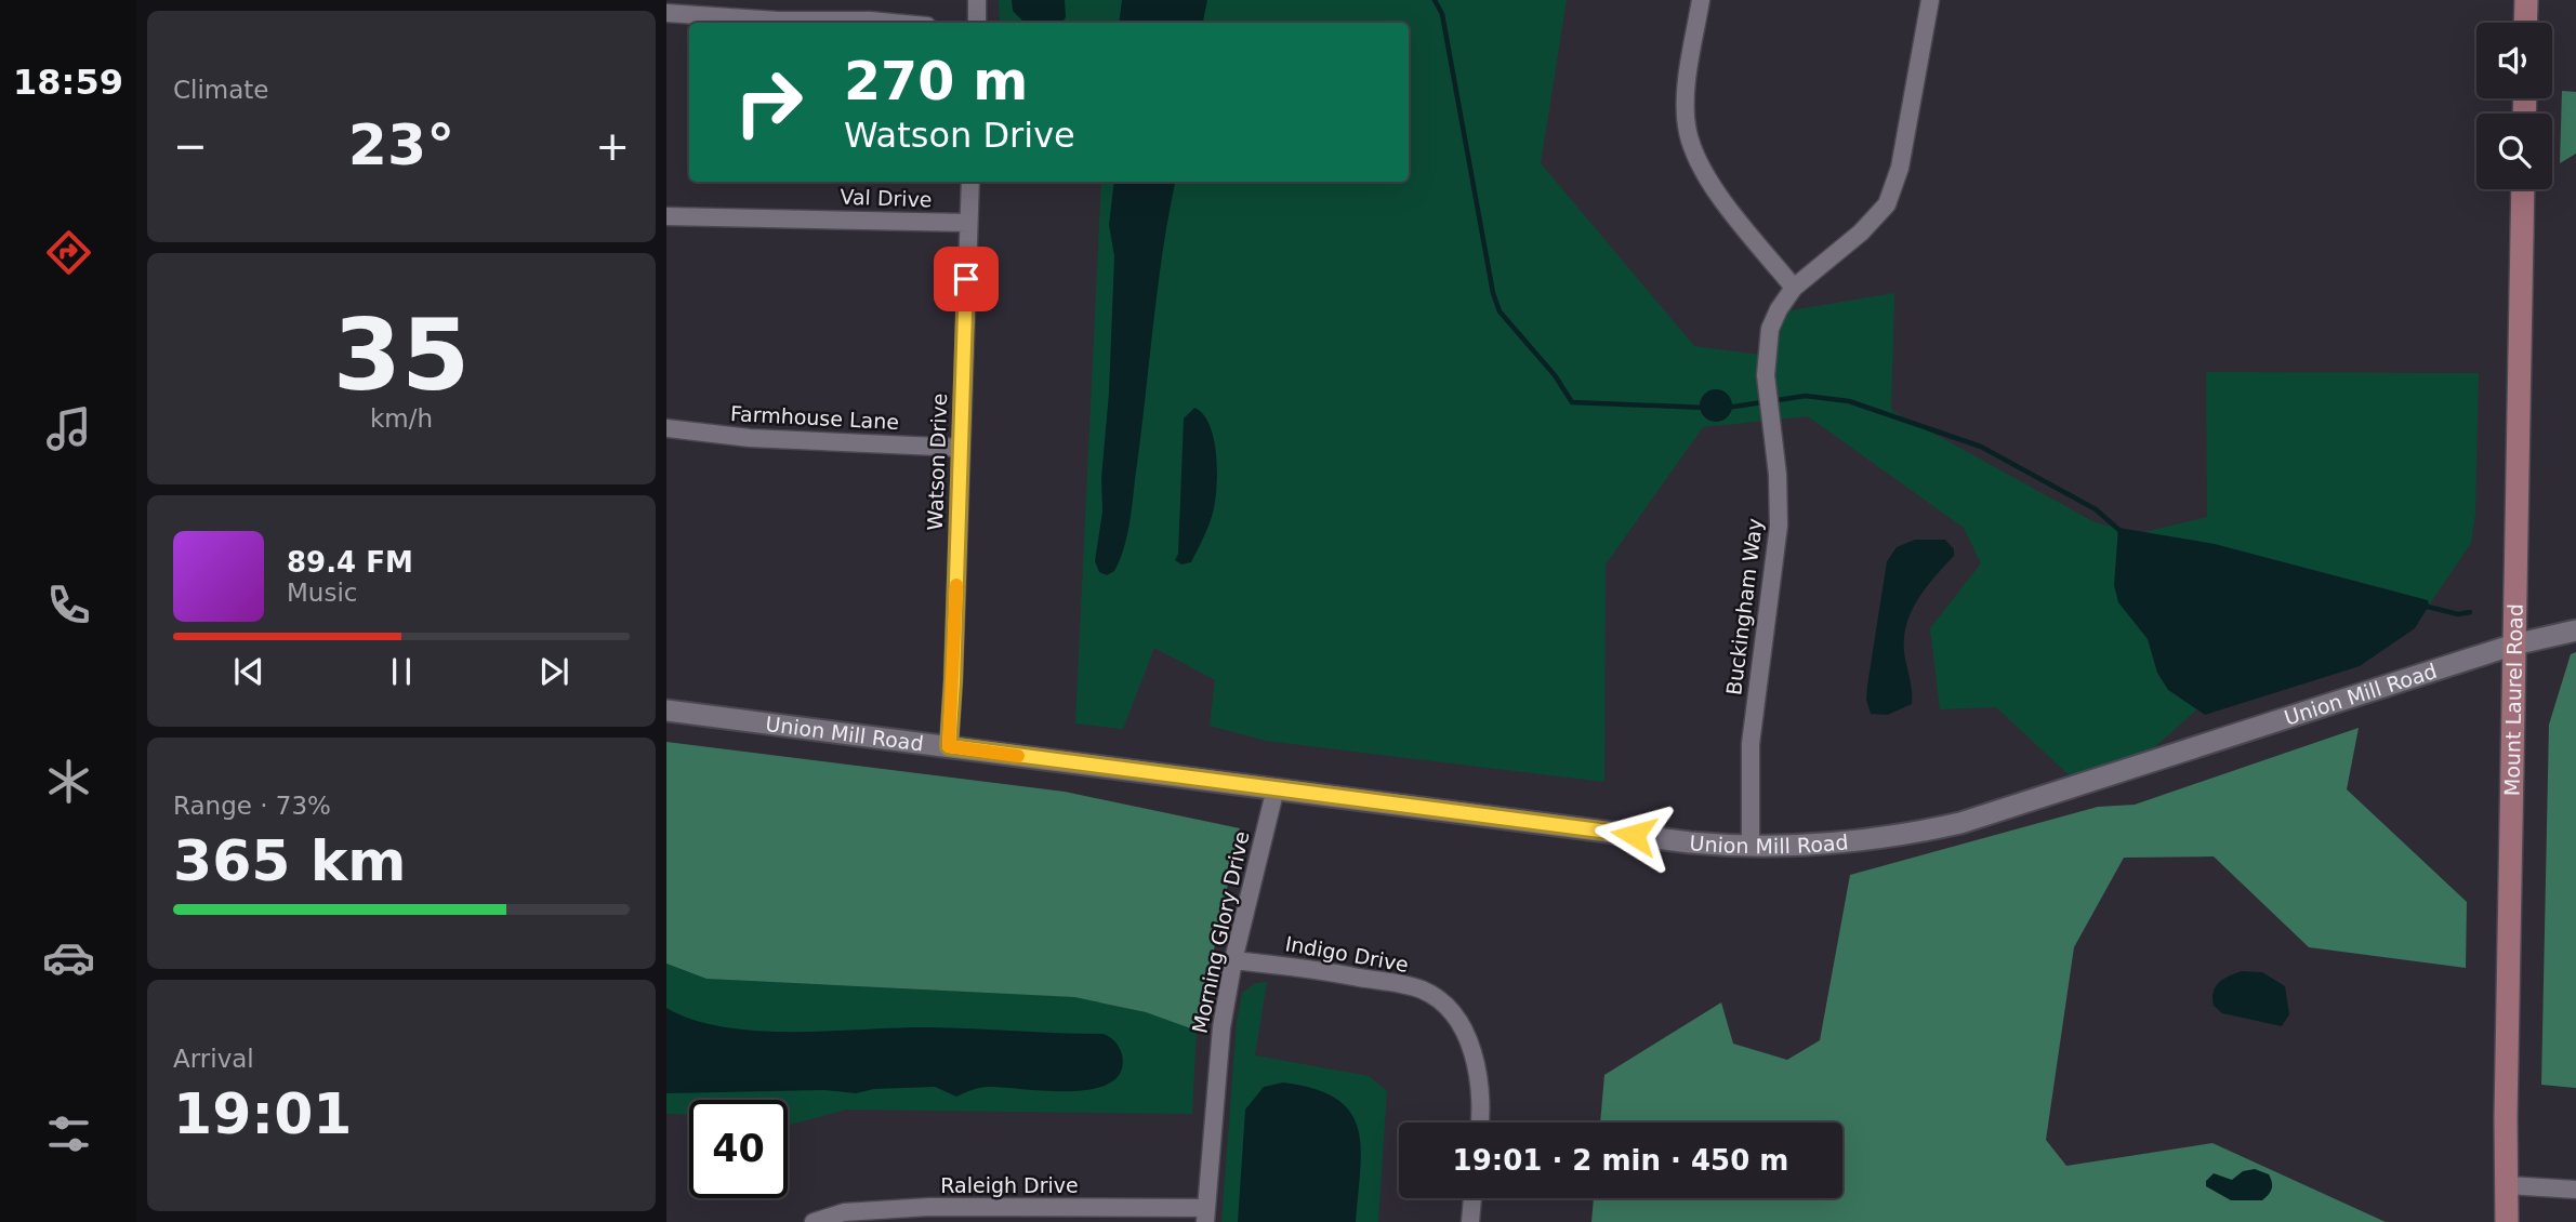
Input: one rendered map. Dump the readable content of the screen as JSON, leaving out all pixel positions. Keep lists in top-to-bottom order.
{
  "streets": {
    "main road": ["Mount Laurel Road"],
    "street": [
      "Val Drive",
      "Farmhouse Lane",
      "Watson Drive",
      "Buckingham Way",
      "Union Mill Road",
      "Morning Glory Drive",
      "Indigo Drive",
      "Raleigh Drive"
    ]
  },
  "crossings": [
    ["Val Drive", "Watson Drive"],
    ["Farmhouse Lane", "Watson Drive"],
    ["Watson Drive", "Union Mill Road"],
    ["Buckingham Way", "Union Mill Road"],
    ["Union Mill Road", "Mount Laurel Road"],
    ["Union Mill Road", "Morning Glory Drive"],
    ["Morning Glory Drive", "Indigo Drive"],
    ["Morning Glory Drive", "Raleigh Drive"]
  ],
  "page": {
    "tabs": "18:59",
    "tile": [
      "Climate",
      ["35", "km/h"],
      ["Range · 73%", "365 km"],
      ["Arrival", "19:01"]
    ],
    "turn": ["270 m", "Watson Drive"],
    "heat": ["−", "23°", "+"],
    "song": ["89.4 FM", "Music"],
    "limit": "40",
    "trip": "19:01 · 2 min · 450 m"
  }
}
